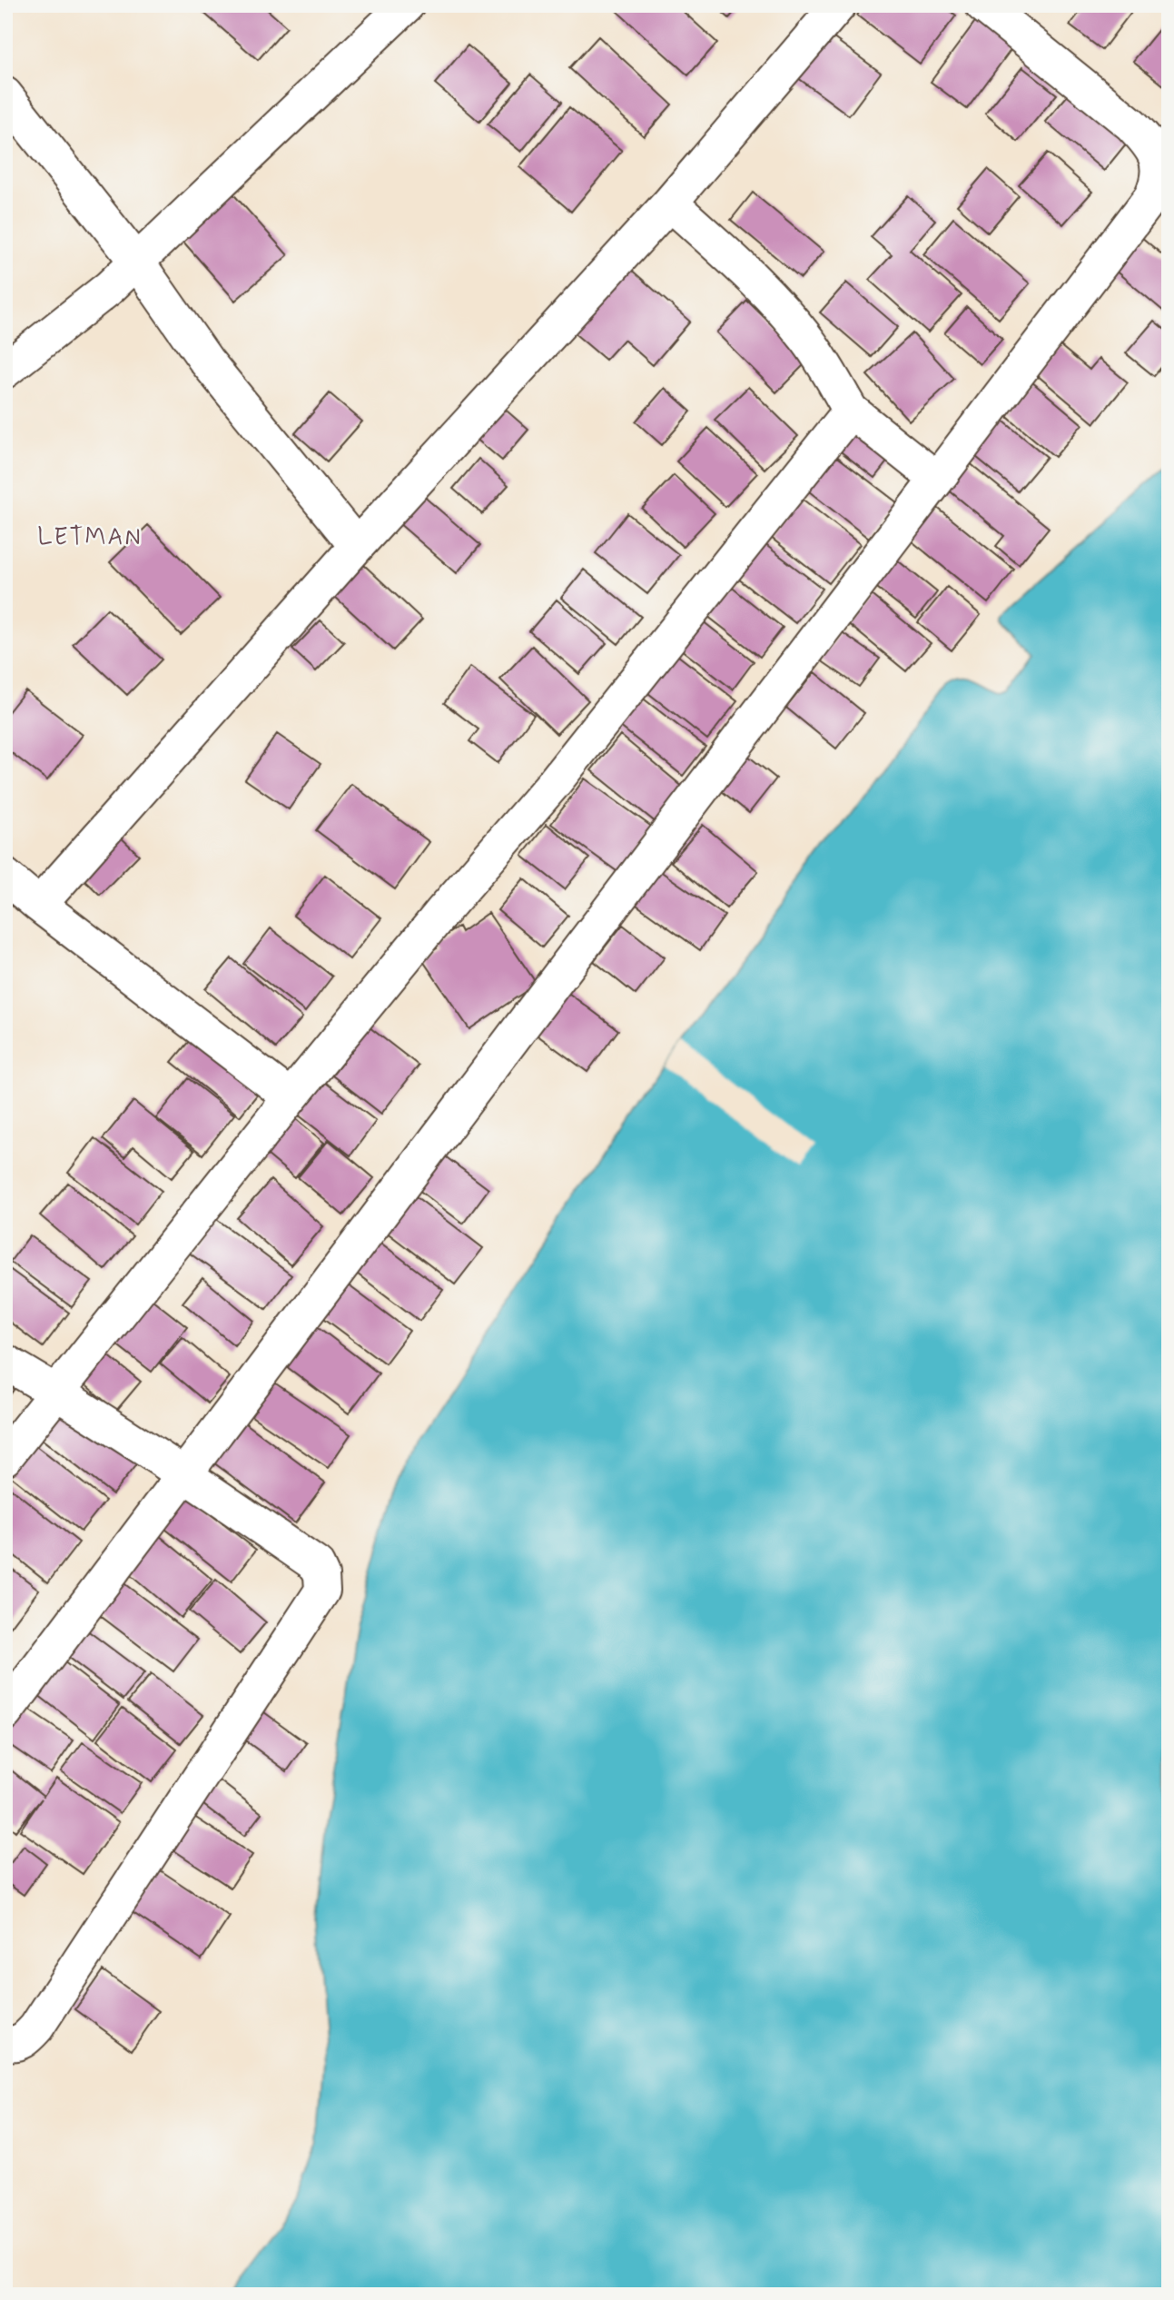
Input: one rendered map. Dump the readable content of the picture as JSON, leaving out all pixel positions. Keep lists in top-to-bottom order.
{
  "districts": ["LETMAN"]
}
